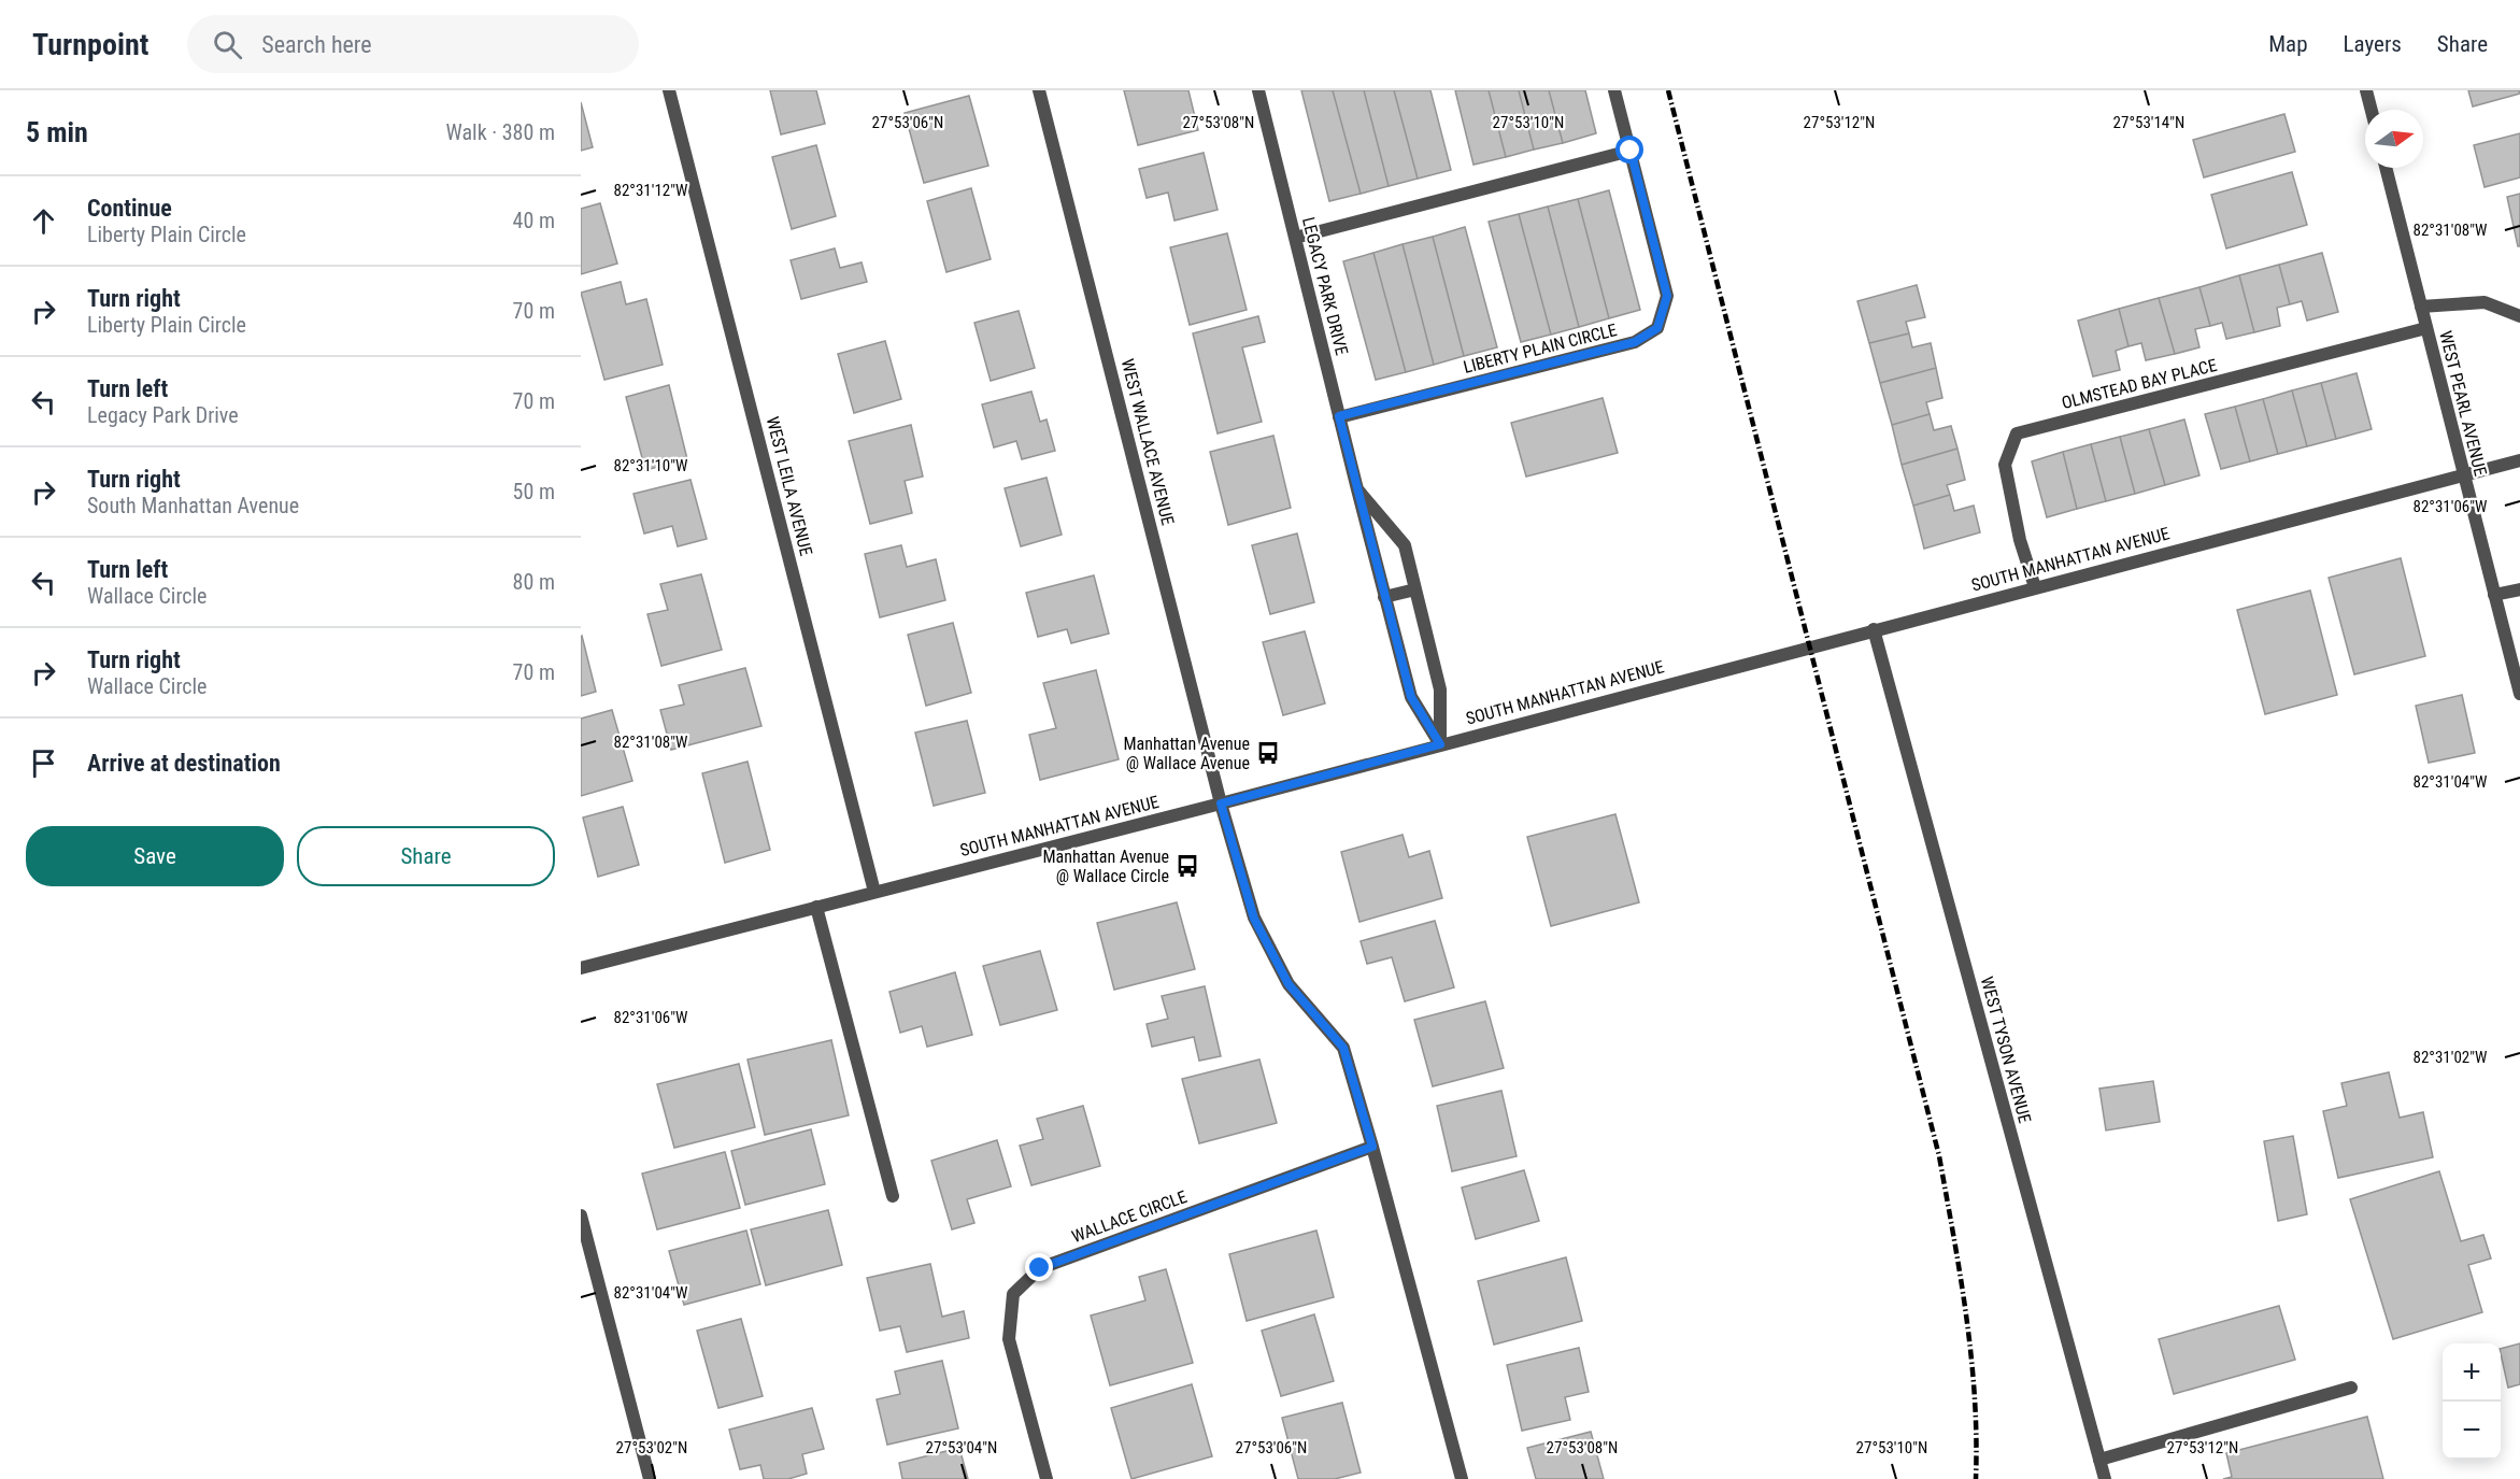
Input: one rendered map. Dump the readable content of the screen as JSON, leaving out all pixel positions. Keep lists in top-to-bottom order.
{
  "streets": {
    "street": [
      "LEGACY PARK DRIVE",
      "LIBERTY PLAIN CIRCLE",
      "OLMSTEAD BAY PLACE",
      "WEST PEARL AVENUE",
      "WEST WALLACE AVENUE",
      "WEST LEILA AVENUE",
      "SOUTH MANHATTAN AVENUE",
      "WEST TYSON AVENUE",
      "WALLACE CIRCLE"
    ]
  },
  "crossings": [
    ["LEGACY PARK DRIVE", "LIBERTY PLAIN CIRCLE"],
    ["LEGACY PARK DRIVE", "SOUTH MANHATTAN AVENUE"],
    ["OLMSTEAD BAY PLACE", "WEST PEARL AVENUE"],
    ["OLMSTEAD BAY PLACE", "SOUTH MANHATTAN AVENUE"],
    ["WEST PEARL AVENUE", "SOUTH MANHATTAN AVENUE"],
    ["WEST WALLACE AVENUE", "SOUTH MANHATTAN AVENUE"],
    ["WEST LEILA AVENUE", "SOUTH MANHATTAN AVENUE"],
    ["SOUTH MANHATTAN AVENUE", "WEST TYSON AVENUE"]
  ],
  "places": {
    "bus stop": ["Manhattan Avenue @ Wallace Avenue", "Manhattan Avenue @ Wallace Circle"]
  },
  "north": "right",
  "page": {
    "header": "Turnpoint",
    "search": "Search here",
    "nav": ["Map", "Layers", "Share"],
    "heading": ["5 min", "Walk · 380 m"],
    "list": [
      ["Continue", "Liberty Plain Circle", "40 m"],
      ["Turn right", "Liberty Plain Circle", "70 m"],
      ["Turn left", "Legacy Park Drive", "70 m"],
      ["Turn right", "South Manhattan Avenue", "50 m"],
      ["Turn left", "Wallace Circle", "80 m"],
      ["Turn right", "Wallace Circle", "70 m"],
      "Arrive at destination"
    ],
    "buttons": ["Save", "Share"],
    "map_buttons": ["+", "−"]
  },
  "coordinates": [
    "27°53'06\"N",
    "27°53'08\"N",
    "27°53'10\"N",
    "27°53'12\"N",
    "27°53'14\"N",
    "82°31'12\"W",
    "82°31'08\"W",
    "82°31'10\"W",
    "82°31'06\"W",
    "82°31'04\"W",
    "82°31'02\"W",
    "27°53'02\"N",
    "27°53'04\"N"
  ]
}
